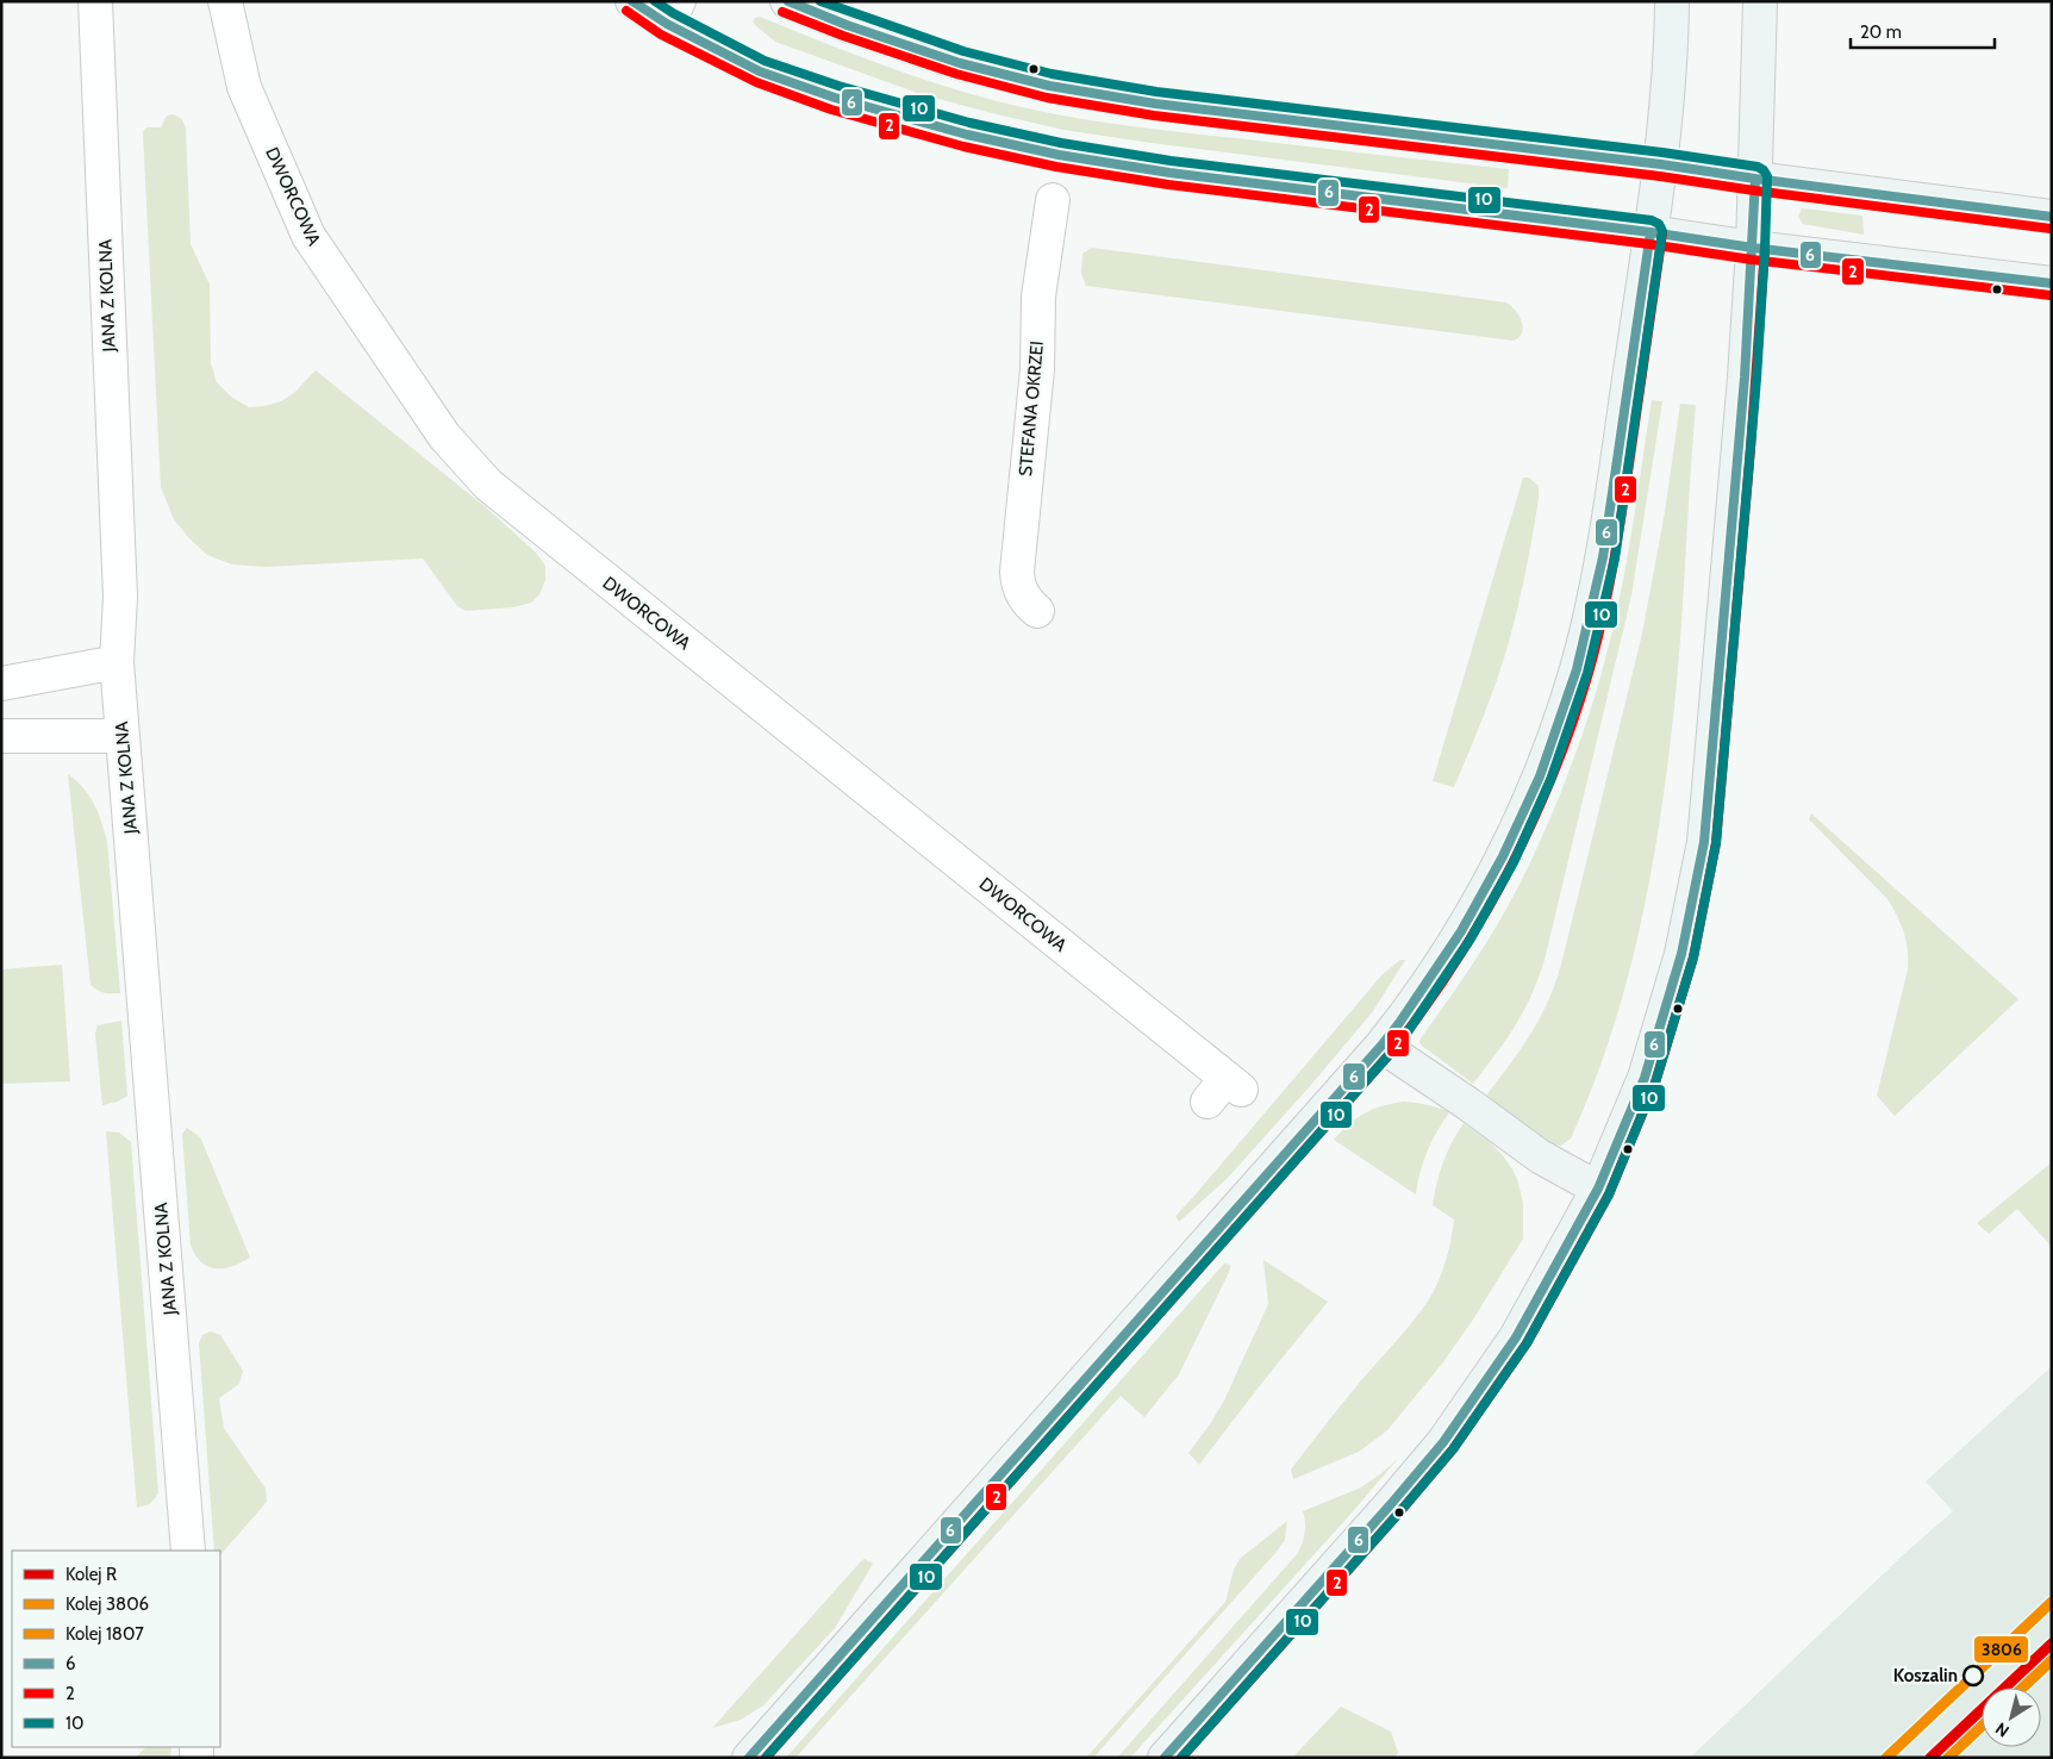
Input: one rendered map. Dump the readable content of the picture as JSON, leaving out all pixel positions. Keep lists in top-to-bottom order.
{
  "streets": {
    "street": ["DWORCOWA", "JANA Z KOLNA", "STEFANA OKRZEI"]
  },
  "places": ["Koszalin"],
  "lines": [
    "transit line 6",
    "transit line 10",
    "transit line 2",
    "rail line 3806",
    "rail line R",
    "rail line 1807"
  ],
  "legend": [
    "Kolej R",
    "Kolej 3806",
    "Kolej 1807",
    "6",
    "2",
    "10"
  ],
  "scale_bar": "20 m",
  "north": "bottom left"
}
